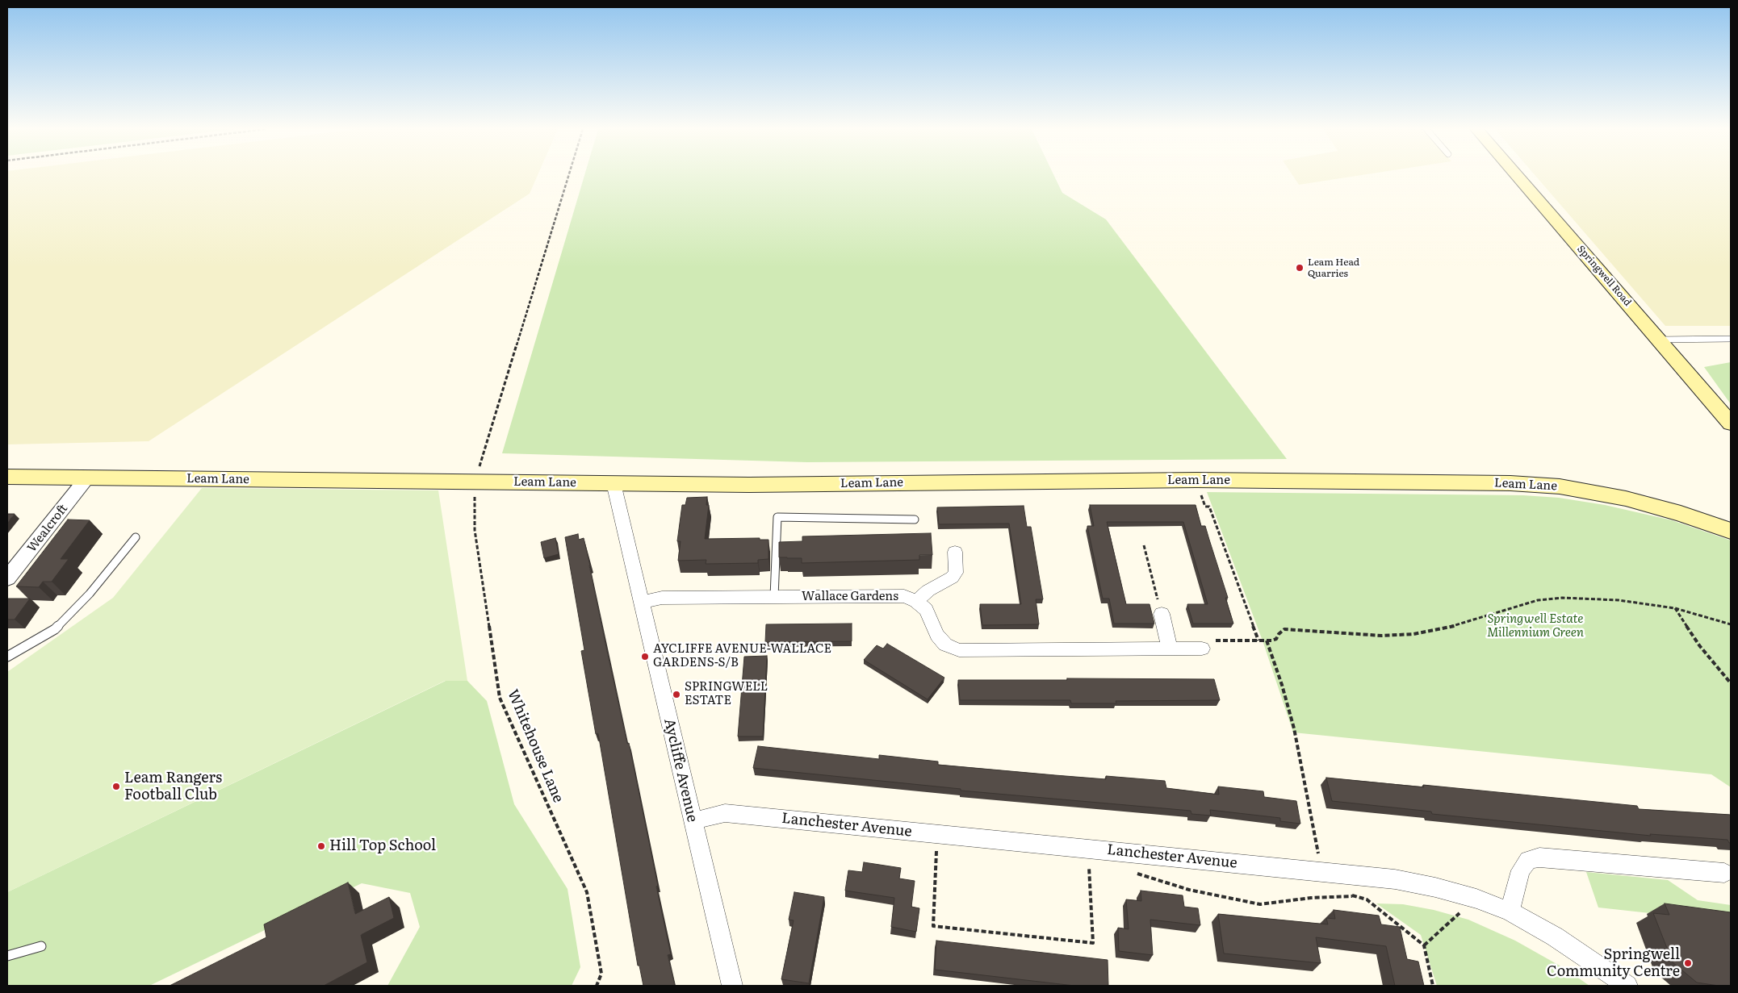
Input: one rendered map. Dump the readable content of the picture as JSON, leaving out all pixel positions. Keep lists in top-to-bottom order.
{
  "streets": {
    "main road": ["Springwell Road", "Leam Lane"],
    "street": [
      "Wealcroft",
      "Wallace Gardens",
      "Aycliffe Avenue",
      "Lanchester Avenue"
    ],
    "path": ["Whitehouse Lane"]
  },
  "crossings": [
    ["Leam Lane", "Wealcroft"],
    ["Leam Lane", "Whitehouse Lane"],
    ["Leam Lane", "Aycliffe Avenue"],
    ["Wallace Gardens", "Aycliffe Avenue"],
    ["Aycliffe Avenue", "Lanchester Avenue"]
  ],
  "parks": ["Springwell Estate Millennium Green"],
  "places": [
    "Leam Head Quarries",
    "AYCLIFFE AVENUE-WALLACE GARDENS-S/B",
    "SPRINGWELL ESTATE",
    "Leam Rangers Football Club",
    "Hill Top School",
    "Springwell Community Centre"
  ]
}
